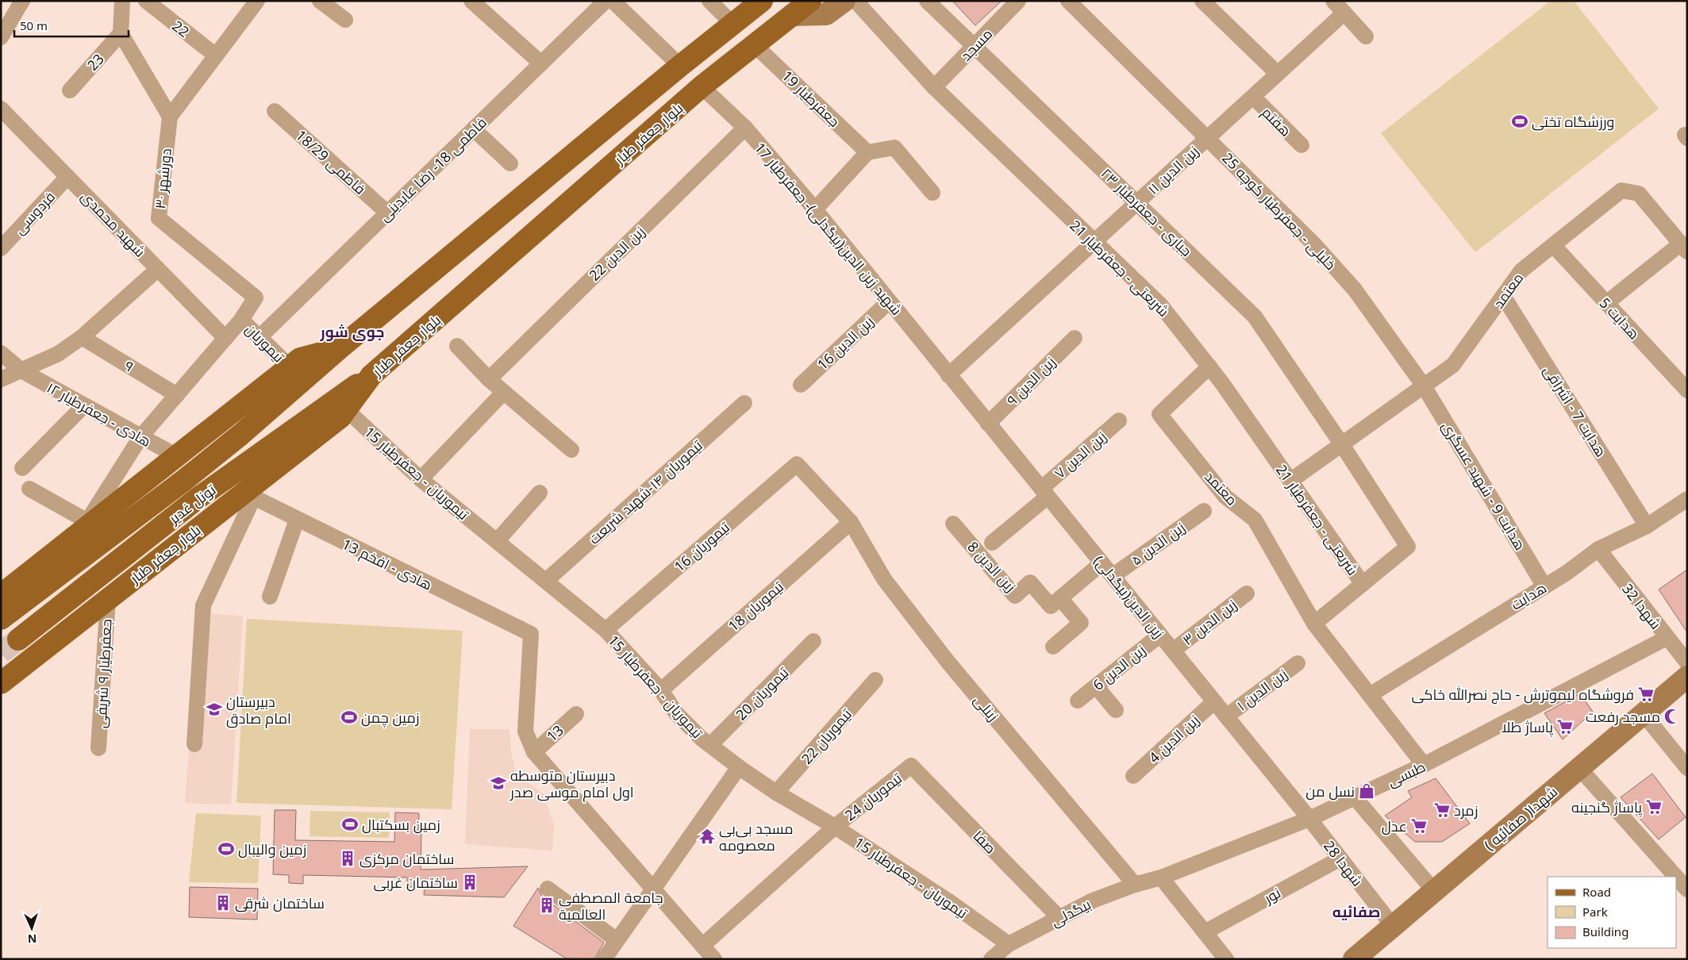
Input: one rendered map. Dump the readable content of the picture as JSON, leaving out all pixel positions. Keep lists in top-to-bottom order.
{
  "streets": {
    "main road": ["بلوار جعفر طیار", "تونل غدیر", "شهدا( صفائیه )"],
    "street": [
      "22",
      "مسجد",
      "23",
      "جعفرطیار 19",
      "هفتم",
      "فاطمی 18/29",
      "فاطمی 18- رضا عابدینی",
      "زین الدین ۱۱",
      "دورشهر ۳۰",
      "خلیلی - جعفرطیار کوچه 25",
      "جباری - جعفرطیار ۲۳",
      "فردوسی",
      "شهید محمدی",
      "شهید زین الدین(بیگدلی)- جعفرطیار 17",
      "زین الدین 22",
      "شریعتی - جعفرطیار 21",
      "معتمد",
      "هدایت 5",
      "تیموریان",
      "زین الدین 16",
      "۹",
      "زین الدین ۹",
      "هدایت 7 - اشراقی",
      "هادی - جعفرطیار ۱۲",
      "زین الدین ۷",
      "تیموریان - جعفرطیار 15",
      "هدایت 9 - شهید عسگری",
      "تیموریان ۱۴-شهید شریعت",
      "زین الدین ۵",
      "تیموریان 16",
      "هادی - افخم 13",
      "زین الدین 8",
      "هدایت",
      "زین الدین(بیگدلی)",
      "تیموریان 18",
      "شهدا 32",
      "زین الدین ۳",
      "زین الدین 6",
      "جعفرطیار ۹ شریفی",
      "زین الدین ۱",
      "تیموریان 20",
      "زینلی",
      "13",
      "تیموریان 22",
      "زین الدین 4",
      "طبسی",
      "تیموریان 24",
      "صفا",
      "شهدا 28",
      "نور",
      "بیگدلی"
    ]
  },
  "crossings": [
    ["مسجد", "جباری - جعفرطیار ۲۳"],
    ["مسجد", "شریعتی - جعفرطیار 21"],
    ["جعفرطیار 19", "بلوار جعفر طیار"],
    ["هفتم", "زین الدین ۱۱"],
    ["بلوار جعفر طیار", "شهید زین الدین(بیگدلی)- جعفرطیار 17"],
    ["بلوار جعفر طیار", "تیموریان - جعفرطیار 15"],
    ["بلوار جعفر طیار", "تونل غدیر"],
    ["بلوار جعفر طیار", "هادی - افخم 13"],
    ["بلوار جعفر طیار", "جعفرطیار ۹ شریفی"],
    ["فاطمی 18/29", "فاطمی 18- رضا عابدینی"],
    ["فاطمی 18- رضا عابدینی", "تیموریان"],
    ["زین الدین ۱۱", "خلیلی - جعفرطیار کوچه 25"],
    ["زین الدین ۱۱", "جباری - جعفرطیار ۲۳"],
    ["زین الدین ۱۱", "شهید زین الدین(بیگدلی)- جعفرطیار 17"],
    ["زین الدین ۱۱", "شریعتی - جعفرطیار 21"],
    ["زین الدین ۱۱", "زین الدین(بیگدلی)"],
    ["دورشهر ۳۰", "تیموریان"],
    ["خلیلی - جعفرطیار کوچه 25", "معتمد"],
    ["خلیلی - جعفرطیار کوچه 25", "هدایت 9 - شهید عسگری"],
    ["جباری - جعفرطیار ۲۳", "شریعتی - جعفرطیار 21"],
    ["جباری - جعفرطیار ۲۳", "معتمد"],
    ["فردوسی", "شهید محمدی"],
    ["شهید زین الدین(بیگدلی)- جعفرطیار 17", "زین الدین 22"],
    ["شهید زین الدین(بیگدلی)- جعفرطیار 17", "زین الدین 16"],
    ["شهید زین الدین(بیگدلی)- جعفرطیار 17", "زین الدین(بیگدلی)"],
    ["شریعتی - جعفرطیار 21", "معتمد"],
    ["معتمد", "هدایت 5"],
    ["معتمد", "هدایت 7 - اشراقی"],
    ["معتمد", "هدایت 9 - شهید عسگری"],
    ["معتمد", "هدایت"],
    ["معتمد", "طبسی"],
    ["زین الدین ۹", "زین الدین(بیگدلی)"],
    ["هدایت 7 - اشراقی", "هدایت"],
    ["زین الدین ۷", "زین الدین(بیگدلی)"],
    ["تیموریان - جعفرطیار 15", "تیموریان ۱۴-شهید شریعت"],
    ["تیموریان - جعفرطیار 15", "تیموریان 16"],
    ["تیموریان - جعفرطیار 15", "تیموریان 18"],
    ["تیموریان - جعفرطیار 15", "تیموریان 20"],
    ["تیموریان - جعفرطیار 15", "تیموریان 22"],
    ["تیموریان - جعفرطیار 15", "تیموریان 24"],
    ["تیموریان - جعفرطیار 15", "بیگدلی"],
    ["هدایت 9 - شهید عسگری", "هدایت"],
    ["زین الدین ۵", "زین الدین(بیگدلی)"],
    ["تیموریان 16", "زینلی"],
    ["هادی - افخم 13", "13"],
    ["هدایت", "شهدا 32"],
    ["زین الدین(بیگدلی)", "زین الدین ۳"],
    ["زین الدین(بیگدلی)", "زین الدین 6"],
    ["زین الدین(بیگدلی)", "زین الدین ۱"],
    ["زین الدین(بیگدلی)", "زین الدین 4"],
    ["زین الدین(بیگدلی)", "طبسی"],
    ["زین الدین(بیگدلی)", "شهدا 28"],
    ["تیموریان 18", "زینلی"],
    ["شهدا 32", "طبسی"],
    ["زینلی", "طبسی"],
    ["زینلی", "بیگدلی"],
    ["طبسی", "شهدا 28"],
    ["طبسی", "بیگدلی"],
    ["تیموریان 24", "صفا"],
    ["شهدا( صفائیه )", "شهدا 28"],
    ["صفا", "بیگدلی"],
    ["شهدا 28", "نور"]
  ],
  "districts": ["جوی شور", "صفائیه"],
  "places": {
    "sports": [
      "ورزشگاه تختی",
      "زمین چمن",
      "زمین بسکتبال",
      "زمین والیبال"
    ],
    "supermarket": [
      "فروشگاه لیموترش - حاج نصرالله خاکی",
      "پاساژ طلا",
      "پاساژ گنجینه",
      "زمرد",
      "عدل"
    ],
    "school or university": ["دبیرستان امام صادق", "دبیرستان متوسطه اول امام موسی صدر"],
    "mosque": ["مسجد رفعت"],
    "shop": ["نسل من"],
    "temple": ["مسجد بی‌بی معصومه"],
    "building": [
      "ساختمان مرکزی",
      "ساختمان غربی",
      "ساختمان شرقی",
      "جامعة المصطفی العالمیة"
    ]
  },
  "legend": ["Road", "Park", "Building"],
  "scale_bar": "50 m",
  "north": "bottom"
}
